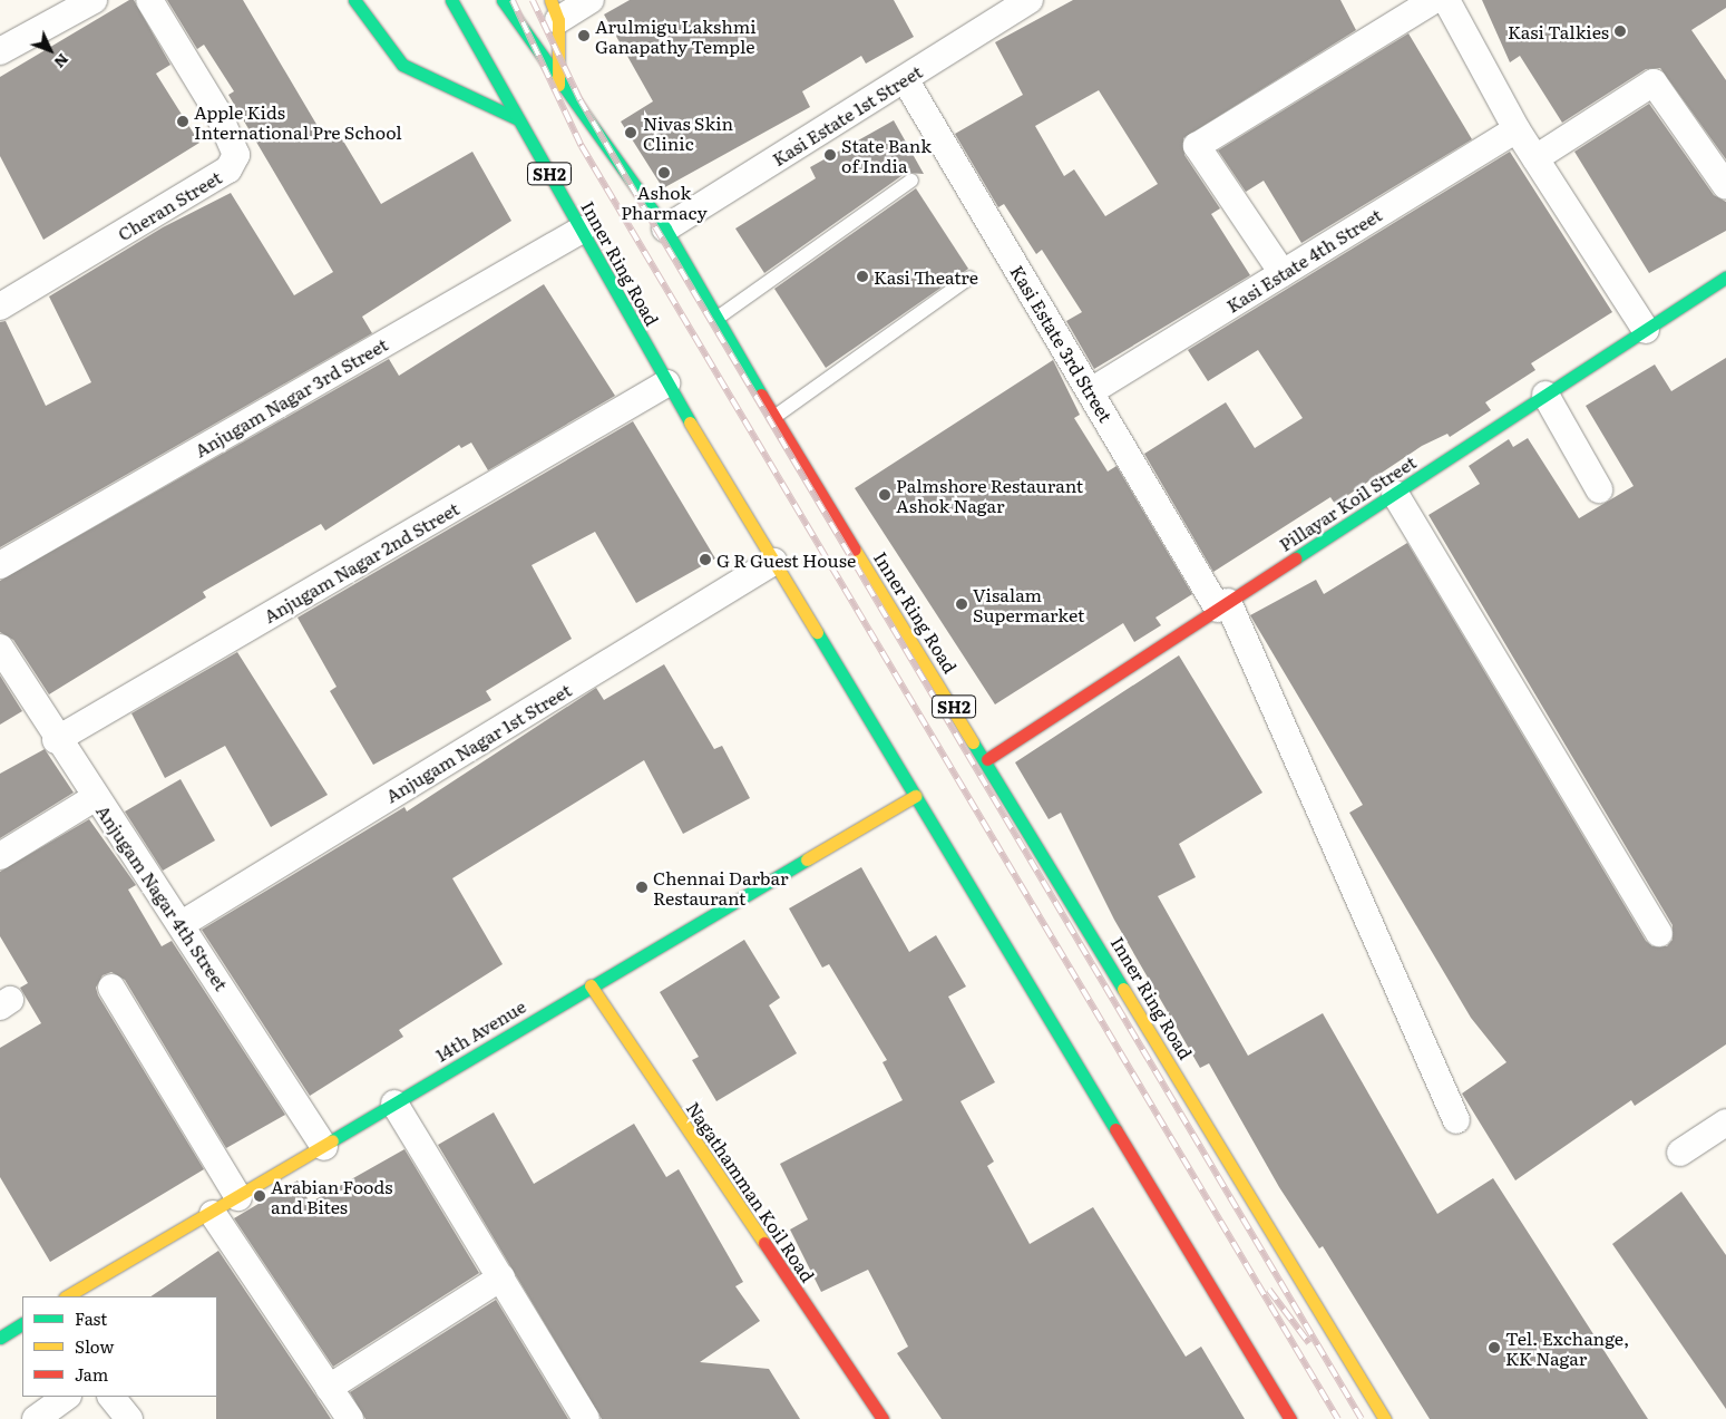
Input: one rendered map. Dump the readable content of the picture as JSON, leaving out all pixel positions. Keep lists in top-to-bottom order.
{
  "streets": {
    "main road": [
      "SH2",
      "Inner Ring Road",
      "Pillayar Koil Street",
      "14th Avenue",
      "Nagathamman Koil Road"
    ],
    "street": [
      "Kasi Estate 1st Street",
      "Cheran Street",
      "Kasi Estate 4th Street",
      "Kasi Estate 3rd Street",
      "Anjugam Nagar 3rd Street",
      "Anjugam Nagar 2nd Street",
      "Anjugam Nagar 1st Street",
      "Anjugam Nagar 4th Street"
    ]
  },
  "crossings": [
    ["Kasi Estate 1st Street", "Inner Ring Road"],
    ["Kasi Estate 1st Street", "Kasi Estate 3rd Street"],
    ["Kasi Estate 4th Street", "Kasi Estate 3rd Street"],
    ["Inner Ring Road", "Anjugam Nagar 3rd Street"],
    ["Inner Ring Road", "Pillayar Koil Street"],
    ["Inner Ring Road", "Anjugam Nagar 2nd Street"],
    ["Inner Ring Road", "Anjugam Nagar 1st Street"],
    ["Inner Ring Road", "14th Avenue"],
    ["Kasi Estate 3rd Street", "Pillayar Koil Street"],
    ["Anjugam Nagar 2nd Street", "Anjugam Nagar 4th Street"],
    ["Anjugam Nagar 1st Street", "Anjugam Nagar 4th Street"],
    ["Anjugam Nagar 4th Street", "14th Avenue"],
    ["14th Avenue", "Nagathamman Koil Road"]
  ],
  "places": [
    "Kasi Talkies",
    "Arulmigu Lakshmi Ganapathy Temple",
    "Apple Kids International Pre School",
    "Nivas Skin Clinic",
    "State Bank of India",
    "Ashok Pharmacy",
    "Kasi Theatre",
    "Palmshore Restaurant Ashok Nagar",
    "G R Guest House",
    "Visalam Supermarket",
    "Chennai Darbar Restaurant",
    "Arabian Foods and Bites",
    "Tel. Exchange, KK Nagar"
  ],
  "legend": ["Fast", "Slow", "Jam"],
  "north": "bottom right"
}
